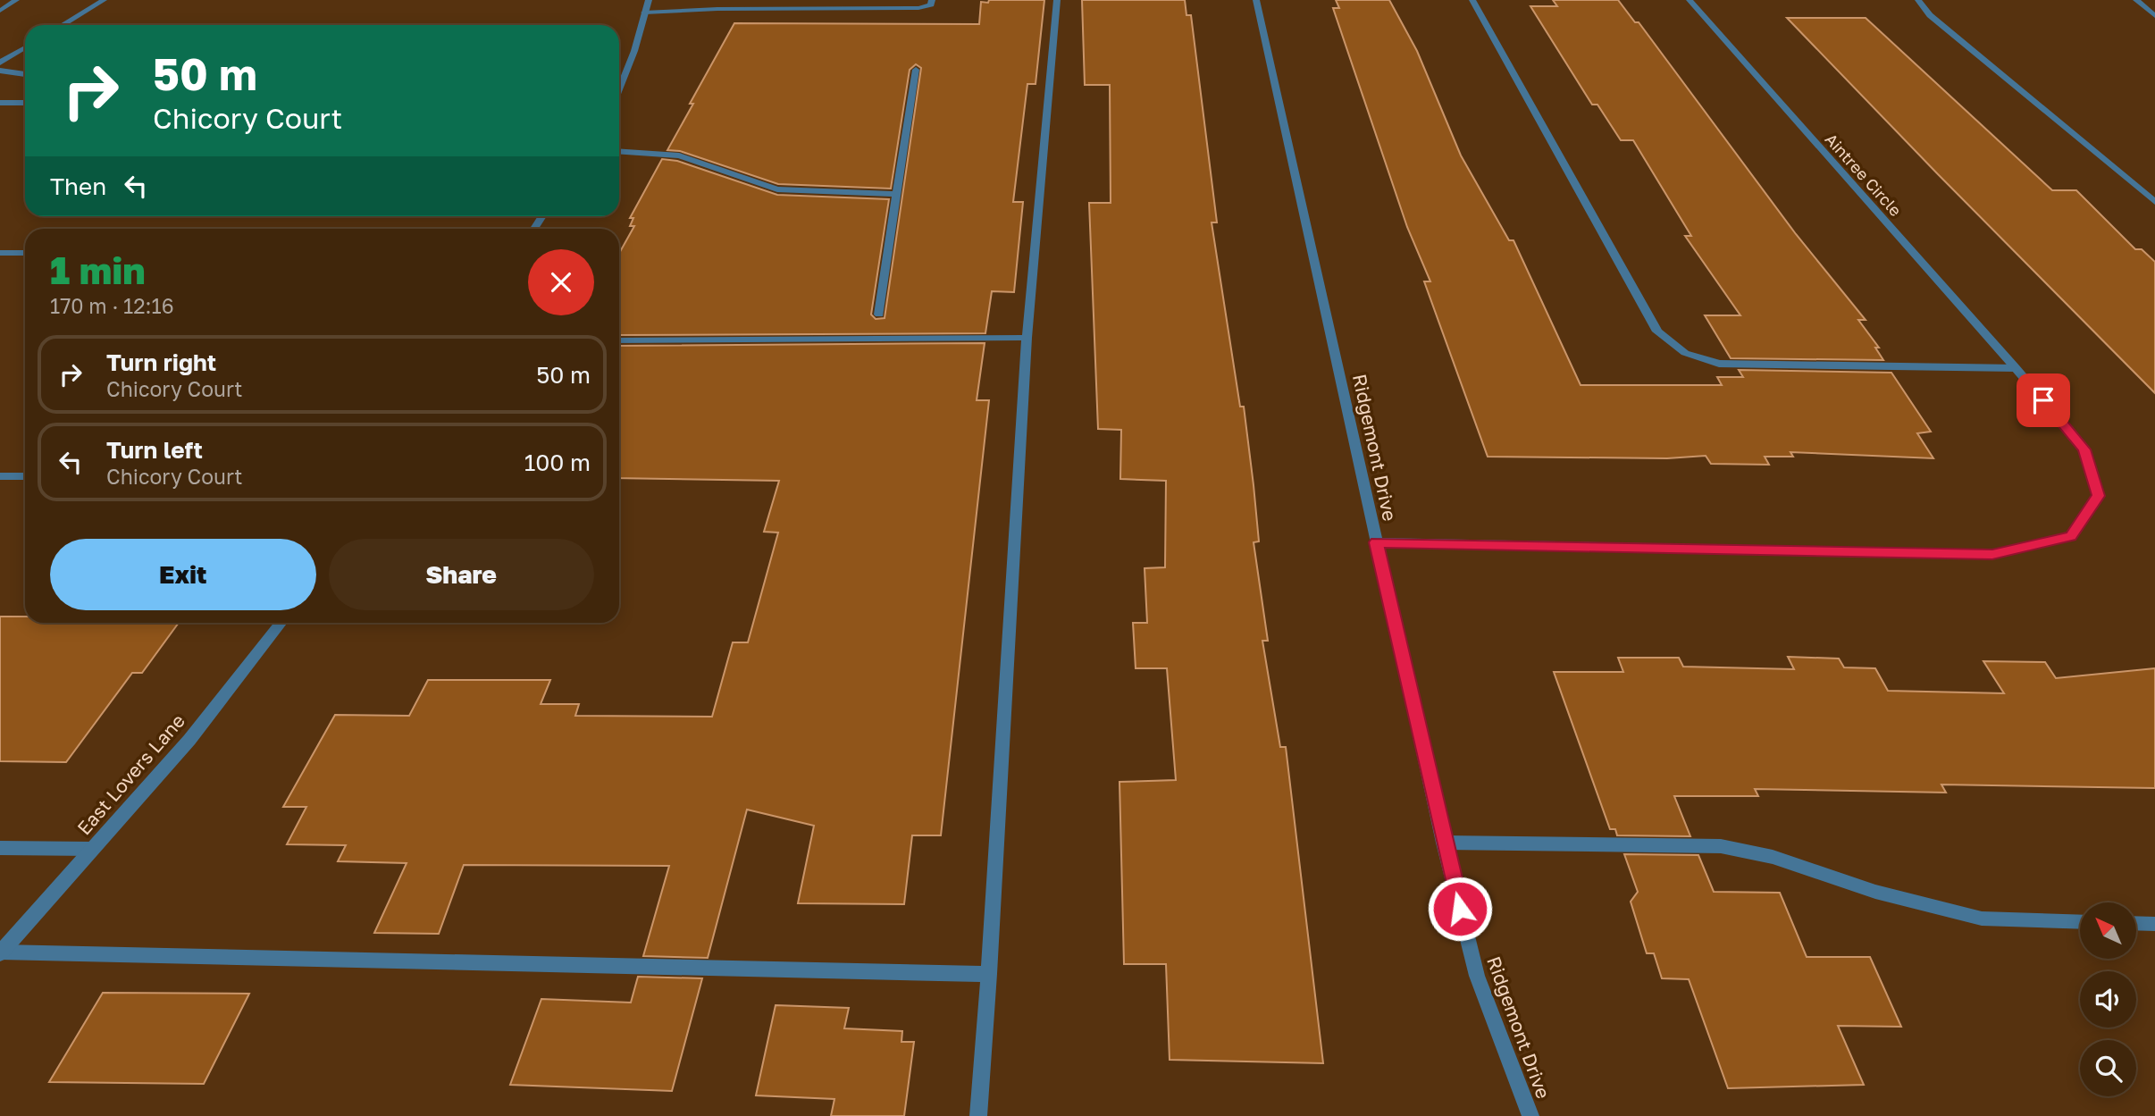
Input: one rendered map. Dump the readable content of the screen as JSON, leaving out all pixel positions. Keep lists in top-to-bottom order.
{
  "streets": {
    "street": ["Aintree Circle", "Ridgemont Drive", "East Lovers Lane"]
  },
  "crossings": [
    ["Aintree Circle", "Ridgemont Drive"]
  ],
  "north": "top left",
  "page": {
    "turn": ["50 m", "Chicory Court"],
    "then": "Then",
    "heading": ["1 min", "170 m · 12:16"],
    "list": [
      {
        "name": "Turn right",
        "note": "Chicory Court",
        "value": "50 m"
      },
      {
        "name": "Turn left",
        "note": "Chicory Court",
        "value": "100 m"
      }
    ],
    "buttons": ["Exit", "Share"]
  }
}
